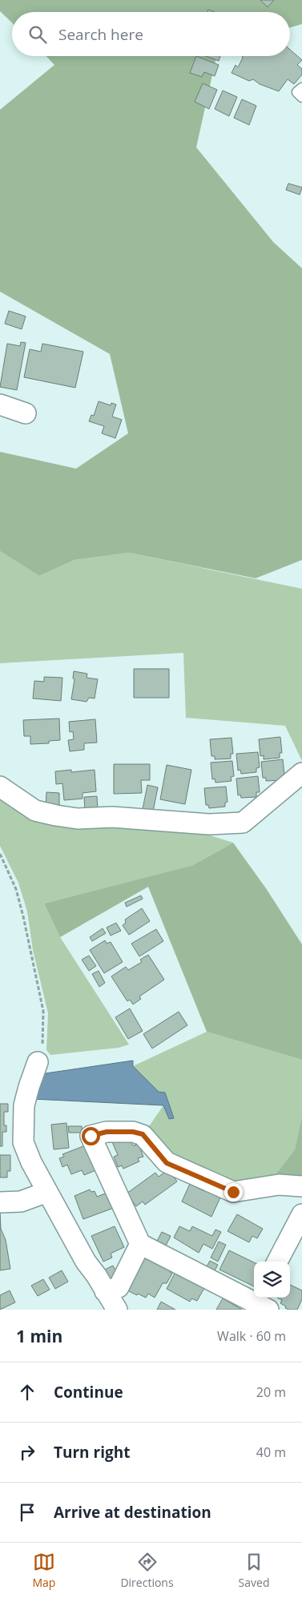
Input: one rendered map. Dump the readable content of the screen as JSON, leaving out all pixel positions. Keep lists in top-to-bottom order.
{
  "page": {
    "search": "Search here",
    "heading": ["1 min", "Walk · 60 m"],
    "list": [
      ["Continue", "20 m"],
      ["Turn right", "40 m"],
      "Arrive at destination"
    ],
    "nav": ["Map", "Directions", "Saved"]
  }
}
